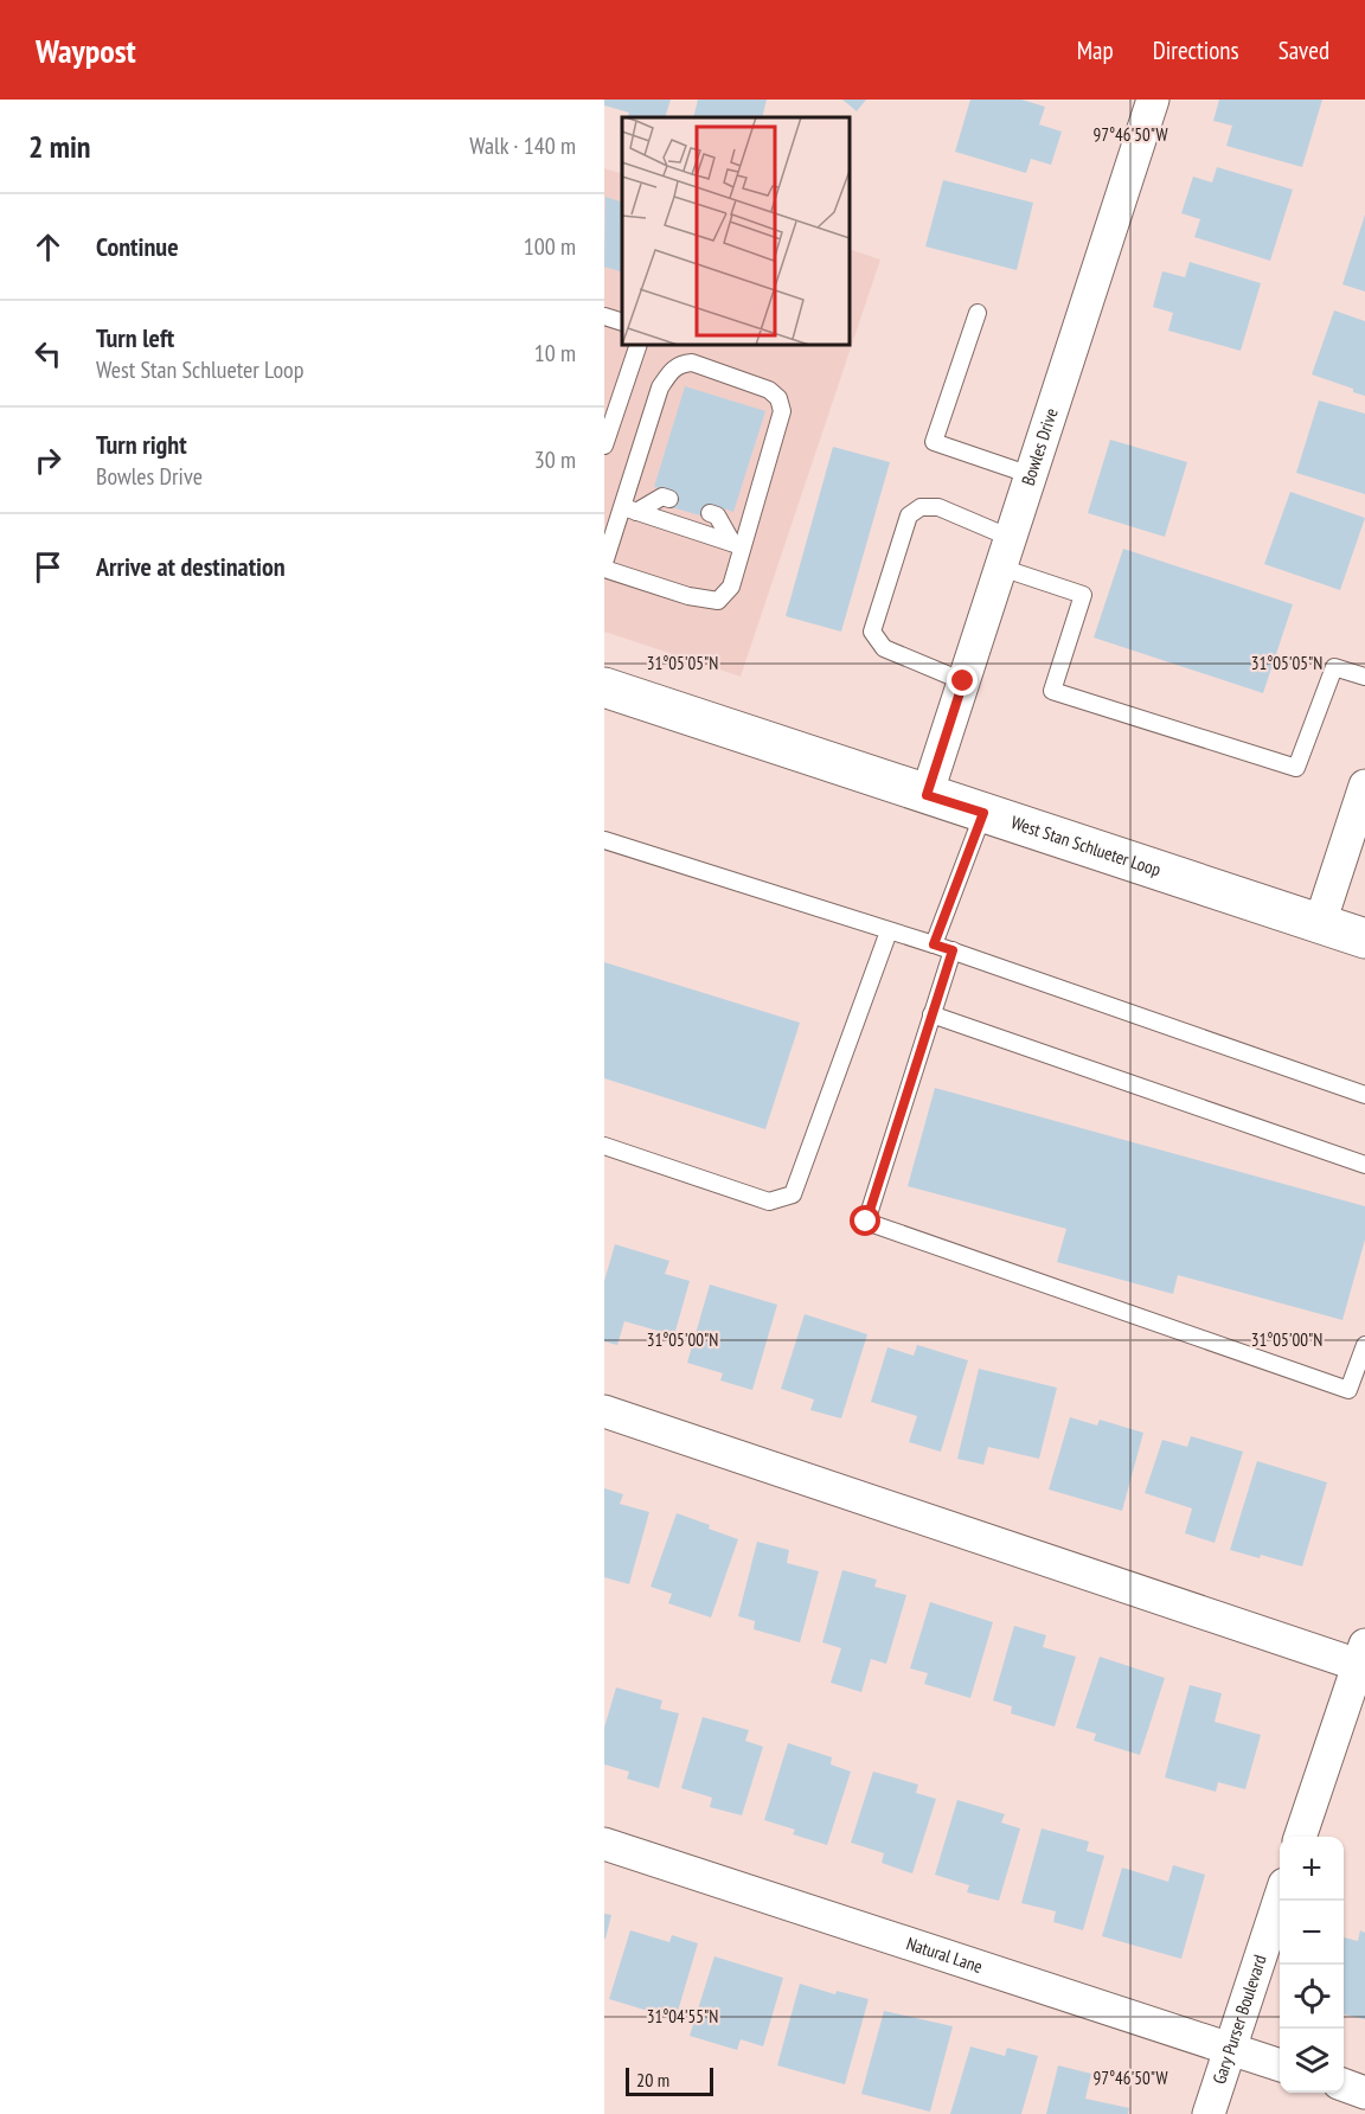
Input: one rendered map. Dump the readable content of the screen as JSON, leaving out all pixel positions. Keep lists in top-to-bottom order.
{
  "streets": {
    "main road": ["West Stan Schlueter Loop"],
    "street": ["Bowles Drive", "Natural Lane", "Gary Purser Boulevard"]
  },
  "crossings": [
    ["Bowles Drive", "West Stan Schlueter Loop"],
    ["Natural Lane", "Gary Purser Boulevard"]
  ],
  "scale_bar": "20 m",
  "page": {
    "header": "Waypost",
    "nav": ["Map", "Directions", "Saved"],
    "heading": ["2 min", "Walk · 140 m"],
    "list": [
      ["Continue", "100 m"],
      ["Turn left", "West Stan Schlueter Loop", "10 m"],
      ["Turn right", "Bowles Drive", "30 m"],
      "Arrive at destination"
    ],
    "map_buttons": ["+", "−"],
    "scale": "20 m"
  },
  "coordinates": [
    "97°46'50\"W",
    "31°05'05\"N",
    "31°05'00\"N",
    "31°04'55\"N"
  ]
}
